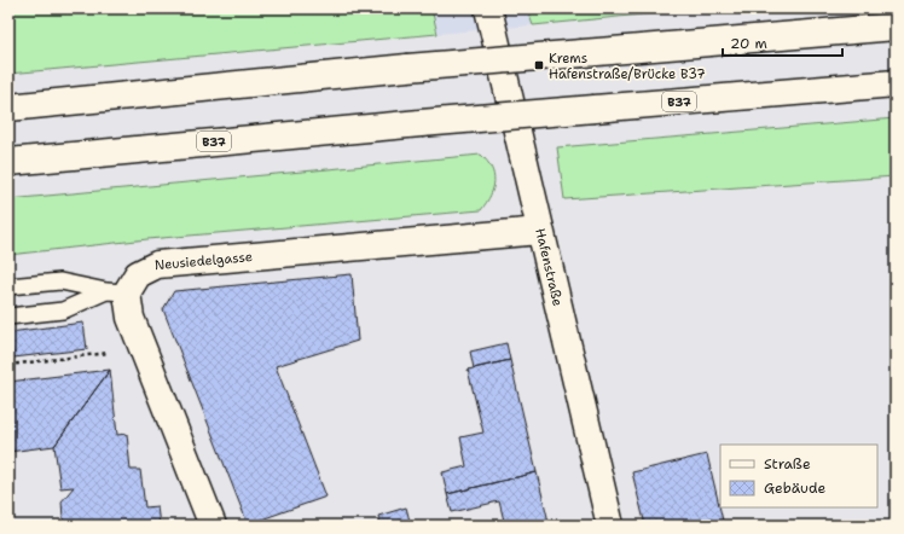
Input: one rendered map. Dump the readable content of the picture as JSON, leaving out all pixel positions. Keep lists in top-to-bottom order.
{
  "streets": {
    "main road": ["B37", "Neusiedelgasse", "Hafenstraße"]
  },
  "crossings": [
    ["Neusiedelgasse", "Hafenstraße"]
  ],
  "places": {
    "transit": ["Krems Hafenstraße/Brücke B37"]
  },
  "legend": ["Straße", "Gebäude"],
  "scale_bar": "20 m"
}
